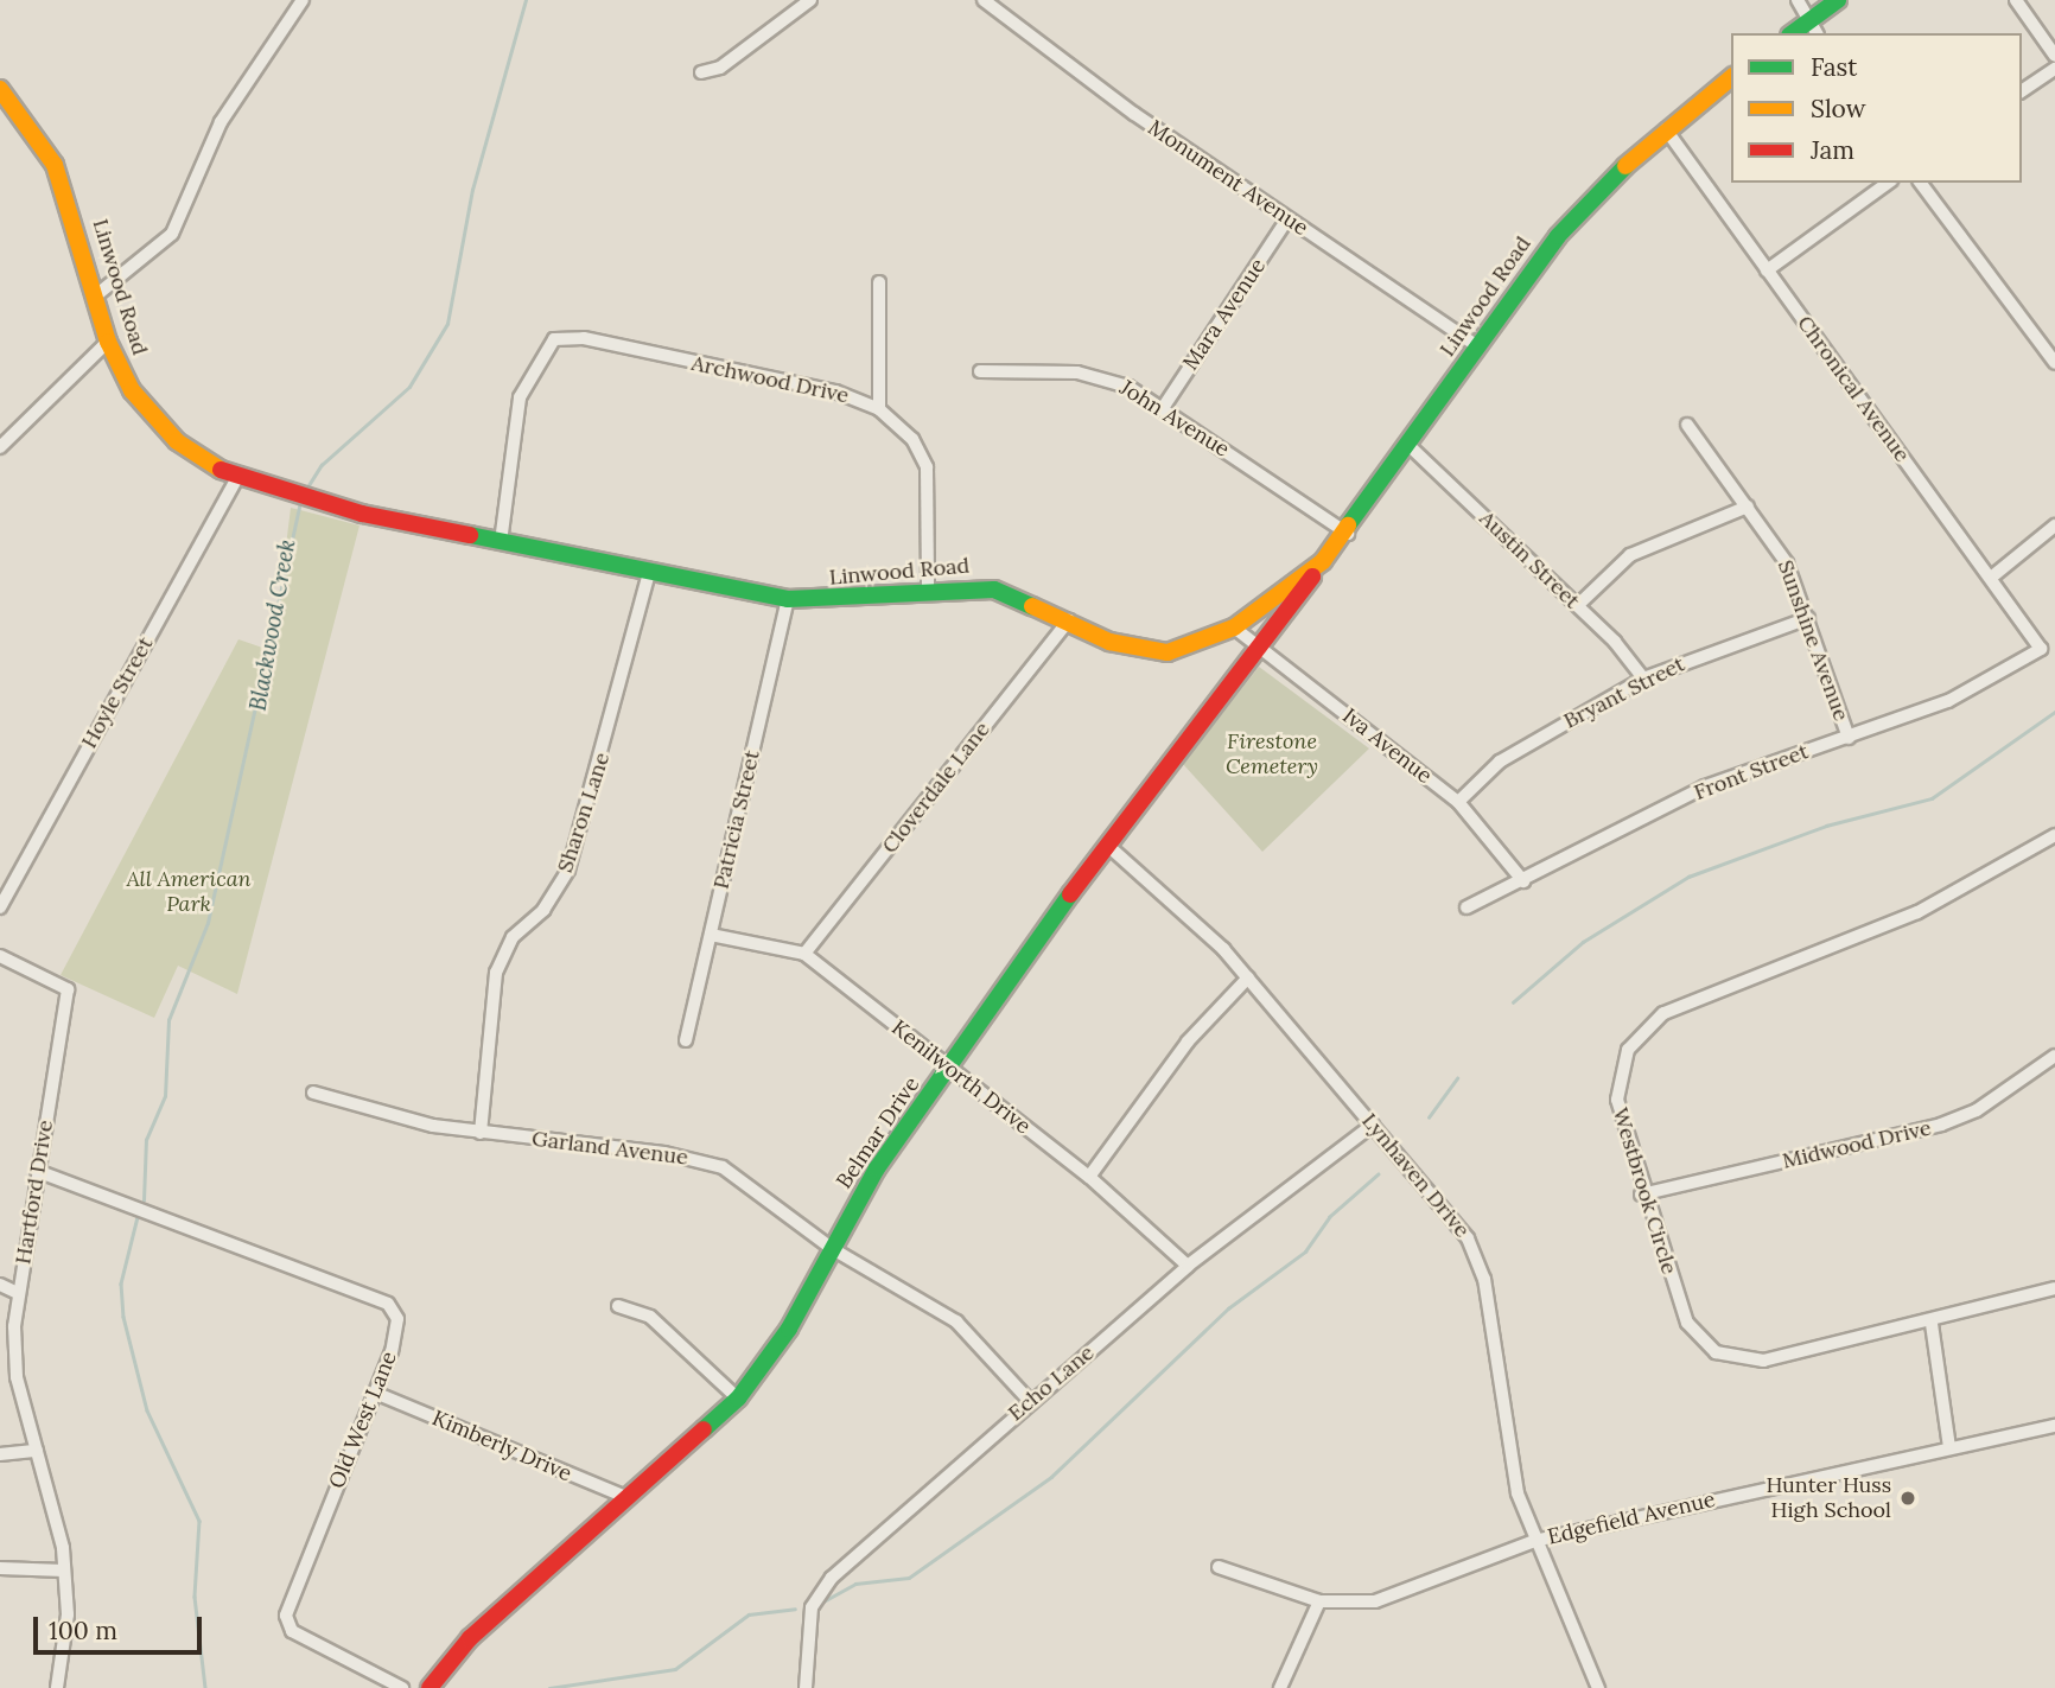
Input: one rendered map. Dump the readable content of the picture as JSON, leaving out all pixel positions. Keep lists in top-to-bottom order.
{
  "streets": {
    "main road": ["Linwood Road", "Belmar Drive"],
    "street": [
      "Monument Avenue",
      "Mara Avenue",
      "Archwood Drive",
      "Chronical Avenue",
      "John Avenue",
      "Austin Street",
      "Sunshine Avenue",
      "Hoyle Street",
      "Bryant Street",
      "Iva Avenue",
      "Front Street",
      "Cloverdale Lane",
      "Sharon Lane",
      "Patricia Street",
      "Kenilworth Drive",
      "Midwood Drive",
      "Garland Avenue",
      "Lynhaven Drive",
      "Westbrook Circle",
      "Hartford Drive",
      "Echo Lane",
      "Old West Lane",
      "Kimberly Drive",
      "Edgefield Avenue"
    ]
  },
  "crossings": [
    ["Monument Avenue", "Linwood Road"],
    ["Monument Avenue", "Mara Avenue"],
    ["Linwood Road", "Archwood Drive"],
    ["Linwood Road", "Chronical Avenue"],
    ["Linwood Road", "John Avenue"],
    ["Linwood Road", "Austin Street"],
    ["Linwood Road", "Hoyle Street"],
    ["Linwood Road", "Iva Avenue"],
    ["Linwood Road", "Cloverdale Lane"],
    ["Linwood Road", "Sharon Lane"],
    ["Linwood Road", "Patricia Street"],
    ["Linwood Road", "Belmar Drive"],
    ["Mara Avenue", "John Avenue"],
    ["Chronical Avenue", "Front Street"],
    ["Austin Street", "Bryant Street"],
    ["Sunshine Avenue", "Bryant Street"],
    ["Sunshine Avenue", "Front Street"],
    ["Bryant Street", "Iva Avenue"],
    ["Iva Avenue", "Front Street"],
    ["Iva Avenue", "Belmar Drive"],
    ["Cloverdale Lane", "Kenilworth Drive"],
    ["Sharon Lane", "Garland Avenue"],
    ["Patricia Street", "Kenilworth Drive"],
    ["Kenilworth Drive", "Belmar Drive"],
    ["Kenilworth Drive", "Echo Lane"],
    ["Belmar Drive", "Garland Avenue"],
    ["Belmar Drive", "Lynhaven Drive"],
    ["Belmar Drive", "Kimberly Drive"],
    ["Midwood Drive", "Westbrook Circle"],
    ["Garland Avenue", "Echo Lane"],
    ["Lynhaven Drive", "Echo Lane"],
    ["Lynhaven Drive", "Edgefield Avenue"],
    ["Hartford Drive", "Old West Lane"],
    ["Old West Lane", "Kimberly Drive"]
  ],
  "water": ["Blackwood Creek"],
  "parks": ["Firestone Cemetery", "All American Park"],
  "places": ["Hunter Huss High School"],
  "legend": ["Fast", "Slow", "Jam"],
  "scale_bar": "100 m"
}
